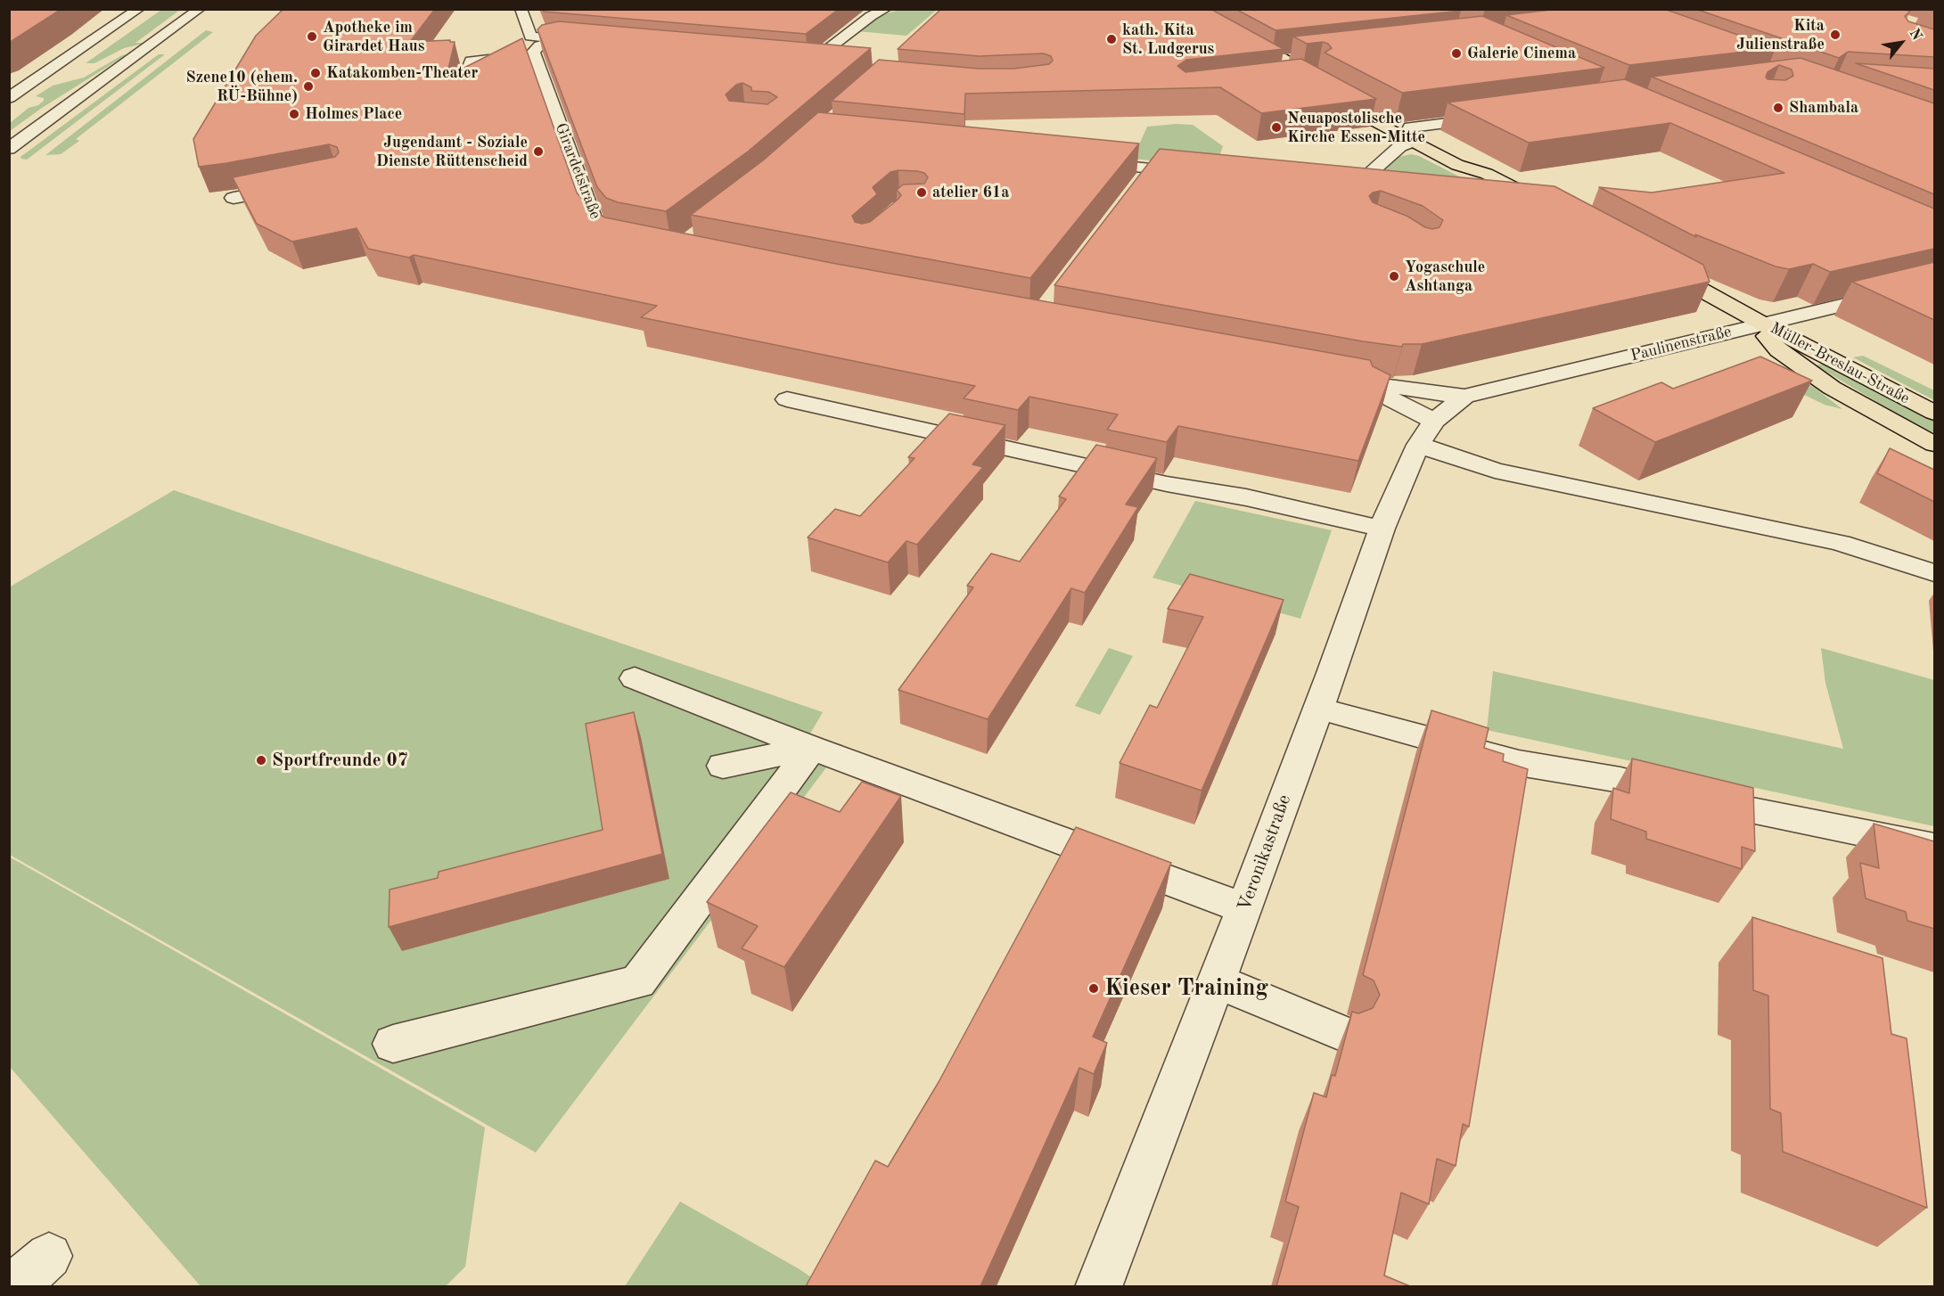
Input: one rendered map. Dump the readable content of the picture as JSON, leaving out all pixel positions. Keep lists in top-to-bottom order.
{
  "streets": {
    "main road": ["Müller-Breslau-Straße"],
    "street": ["Girardetstraße", "Paulinenstraße", "Veronikastraße"]
  },
  "crossings": [
    ["Paulinenstraße", "Müller-Breslau-Straße"],
    ["Paulinenstraße", "Veronikastraße"]
  ],
  "places": [
    "Kita Julienstraße",
    "Apotheke im Girardet Haus",
    "kath. Kita St. Ludgerus",
    "Galerie Cinema",
    "Katakomben-Theater",
    "Szene10 (ehem. RÜ-Bühne)",
    "Shambala",
    "Holmes Place",
    "Neuapostolische Kirche Essen-Mitte",
    "Jugendamt - Soziale Dienste Rüttenscheid",
    "atelier 61a",
    "Yogaschule Ashtanga",
    "Sportfreunde 07",
    "Kieser Training"
  ],
  "north": "top right"
}
